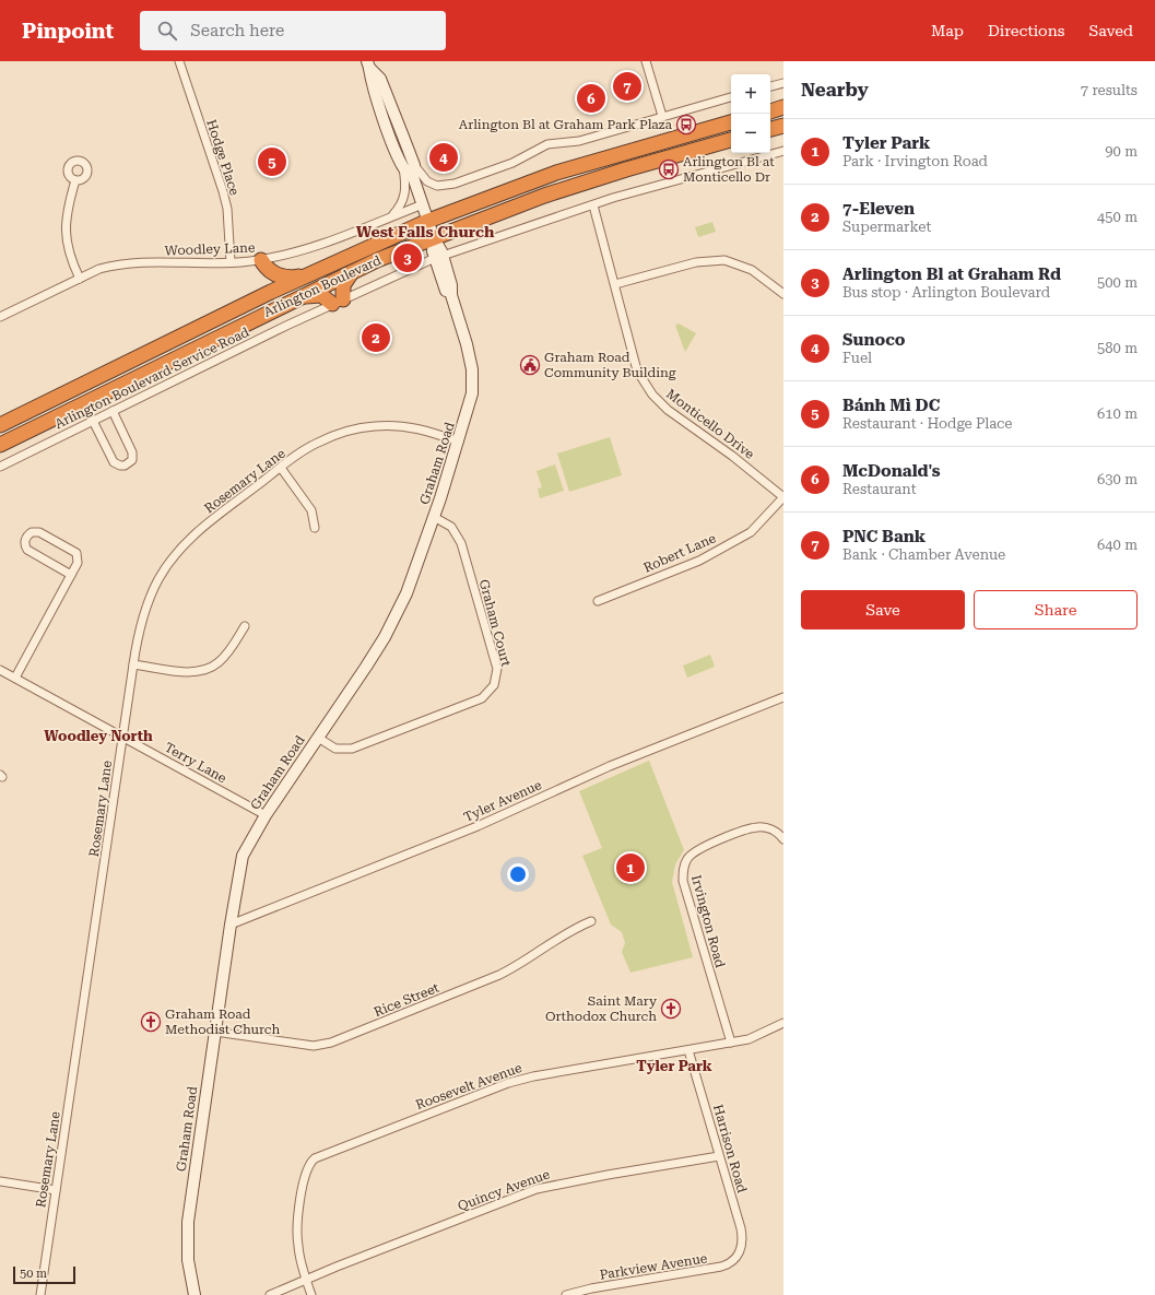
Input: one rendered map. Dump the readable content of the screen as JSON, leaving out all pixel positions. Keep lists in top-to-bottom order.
{
  "streets": {
    "highway": ["Arlington Boulevard"],
    "street": [
      "Hodge Place",
      "Woodley Lane",
      "Arlington Boulevard Service Road",
      "Monticello Drive",
      "Graham Road",
      "Rosemary Lane",
      "Robert Lane",
      "Graham Court",
      "Terry Lane",
      "Tyler Avenue",
      "Irvington Road",
      "Rice Street",
      "Roosevelt Avenue",
      "Harrison Road",
      "Quincy Avenue",
      "Parkview Avenue"
    ]
  },
  "crossings": [
    ["Hodge Place", "Woodley Lane"],
    ["Woodley Lane", "Graham Road"],
    ["Arlington Boulevard", "Graham Road"],
    ["Arlington Boulevard Service Road", "Monticello Drive"],
    ["Arlington Boulevard Service Road", "Graham Road"],
    ["Monticello Drive", "Robert Lane"],
    ["Graham Road", "Rosemary Lane"],
    ["Graham Road", "Graham Court"],
    ["Graham Road", "Terry Lane"],
    ["Graham Road", "Tyler Avenue"],
    ["Graham Road", "Rice Street"],
    ["Rosemary Lane", "Terry Lane"],
    ["Irvington Road", "Roosevelt Avenue"],
    ["Roosevelt Avenue", "Harrison Road"],
    ["Roosevelt Avenue", "Quincy Avenue"],
    ["Harrison Road", "Quincy Avenue"],
    ["Harrison Road", "Parkview Avenue"]
  ],
  "districts": ["West Falls Church", "Woodley North", "Tyler Park"],
  "places": {
    "bus stop": ["Arlington Bl at Graham Park Plaza", "Arlington Bl at Monticello Dr"],
    "public building": ["Graham Road Community Building"],
    "church": ["Saint Mary Orthodox Church", "Graham Road Methodist Church"]
  },
  "scale_bar": "50 m",
  "page": {
    "header": "Pinpoint",
    "search": "Search here",
    "nav": ["Map", "Directions", "Saved"],
    "heading": ["Nearby", "7 results"],
    "pins": [
      "7",
      "6",
      "4",
      "5",
      "3",
      "2",
      "1"
    ],
    "map_buttons": ["+", "−"],
    "list": [
      {
        "mark": "1",
        "name": "Tyler Park",
        "note": "Park · Irvington Road",
        "value": "90 m"
      },
      {
        "mark": "2",
        "name": "7-Eleven",
        "note": "Supermarket",
        "value": "450 m"
      },
      {
        "mark": "3",
        "name": "Arlington Bl at Graham Rd",
        "note": "Bus stop · Arlington Boulevard",
        "value": "500 m"
      },
      {
        "mark": "4",
        "name": "Sunoco",
        "note": "Fuel",
        "value": "580 m"
      },
      {
        "mark": "5",
        "name": "Bánh Mì DC",
        "note": "Restaurant · Hodge Place",
        "value": "610 m"
      },
      {
        "mark": "6",
        "name": "McDonald's",
        "note": "Restaurant",
        "value": "630 m"
      },
      {
        "mark": "7",
        "name": "PNC Bank",
        "note": "Bank · Chamber Avenue",
        "value": "640 m"
      }
    ],
    "buttons": ["Save", "Share"],
    "scale": "50 m"
  }
}
